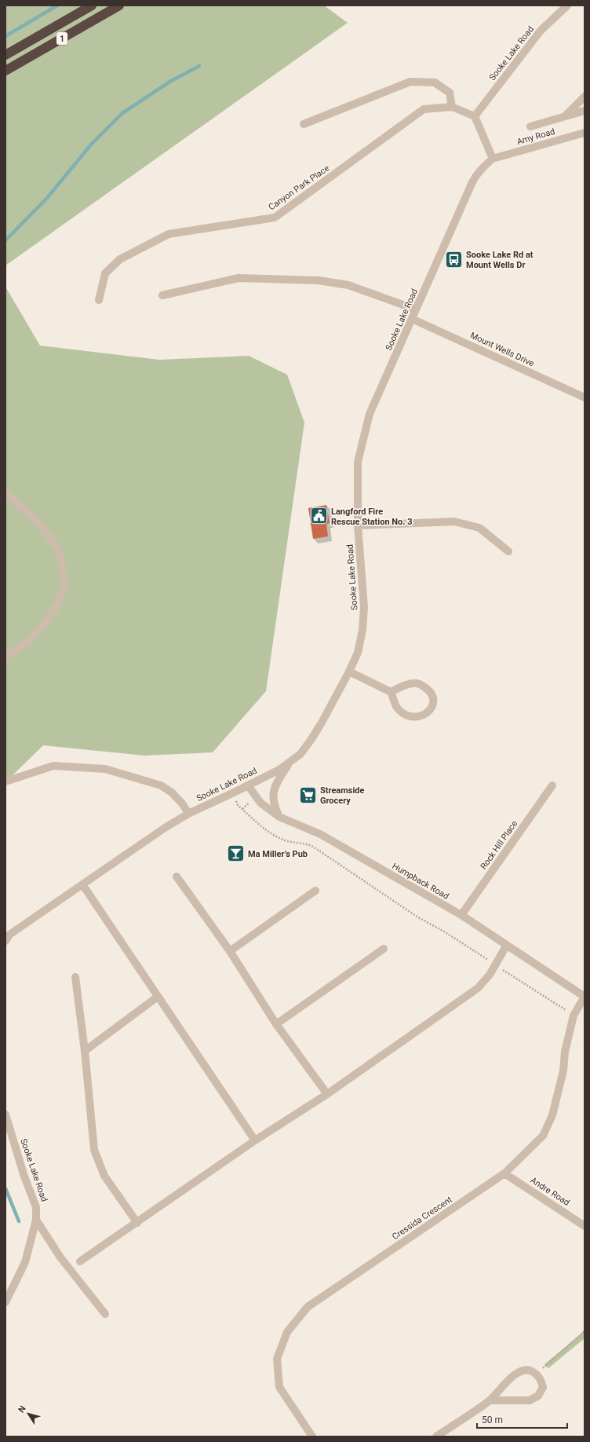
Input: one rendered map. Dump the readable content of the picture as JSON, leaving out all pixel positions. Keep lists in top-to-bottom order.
{
  "streets": {
    "highway": ["1"],
    "street": [
      "Sooke Lake Road",
      "Amy Road",
      "Canyon Park Place",
      "Mount Wells Drive",
      "Rock Hill Place",
      "Humpback Road",
      "Andre Road",
      "Cressida Crescent"
    ]
  },
  "crossings": [
    ["Sooke Lake Road", "Amy Road"],
    ["Sooke Lake Road", "Canyon Park Place"],
    ["Sooke Lake Road", "Mount Wells Drive"],
    ["Sooke Lake Road", "Humpback Road"],
    ["Rock Hill Place", "Humpback Road"],
    ["Humpback Road", "Cressida Crescent"],
    ["Andre Road", "Cressida Crescent"]
  ],
  "places": {
    "bus stop": ["Sooke Lake Rd at Mount Wells Dr"],
    "public building": ["Langford Fire Rescue Station No. 3"],
    "supermarket": ["Streamside Grocery"],
    "bar": ["Ma Miller’s Pub"]
  },
  "scale_bar": "50 m",
  "north": "top left"
}
